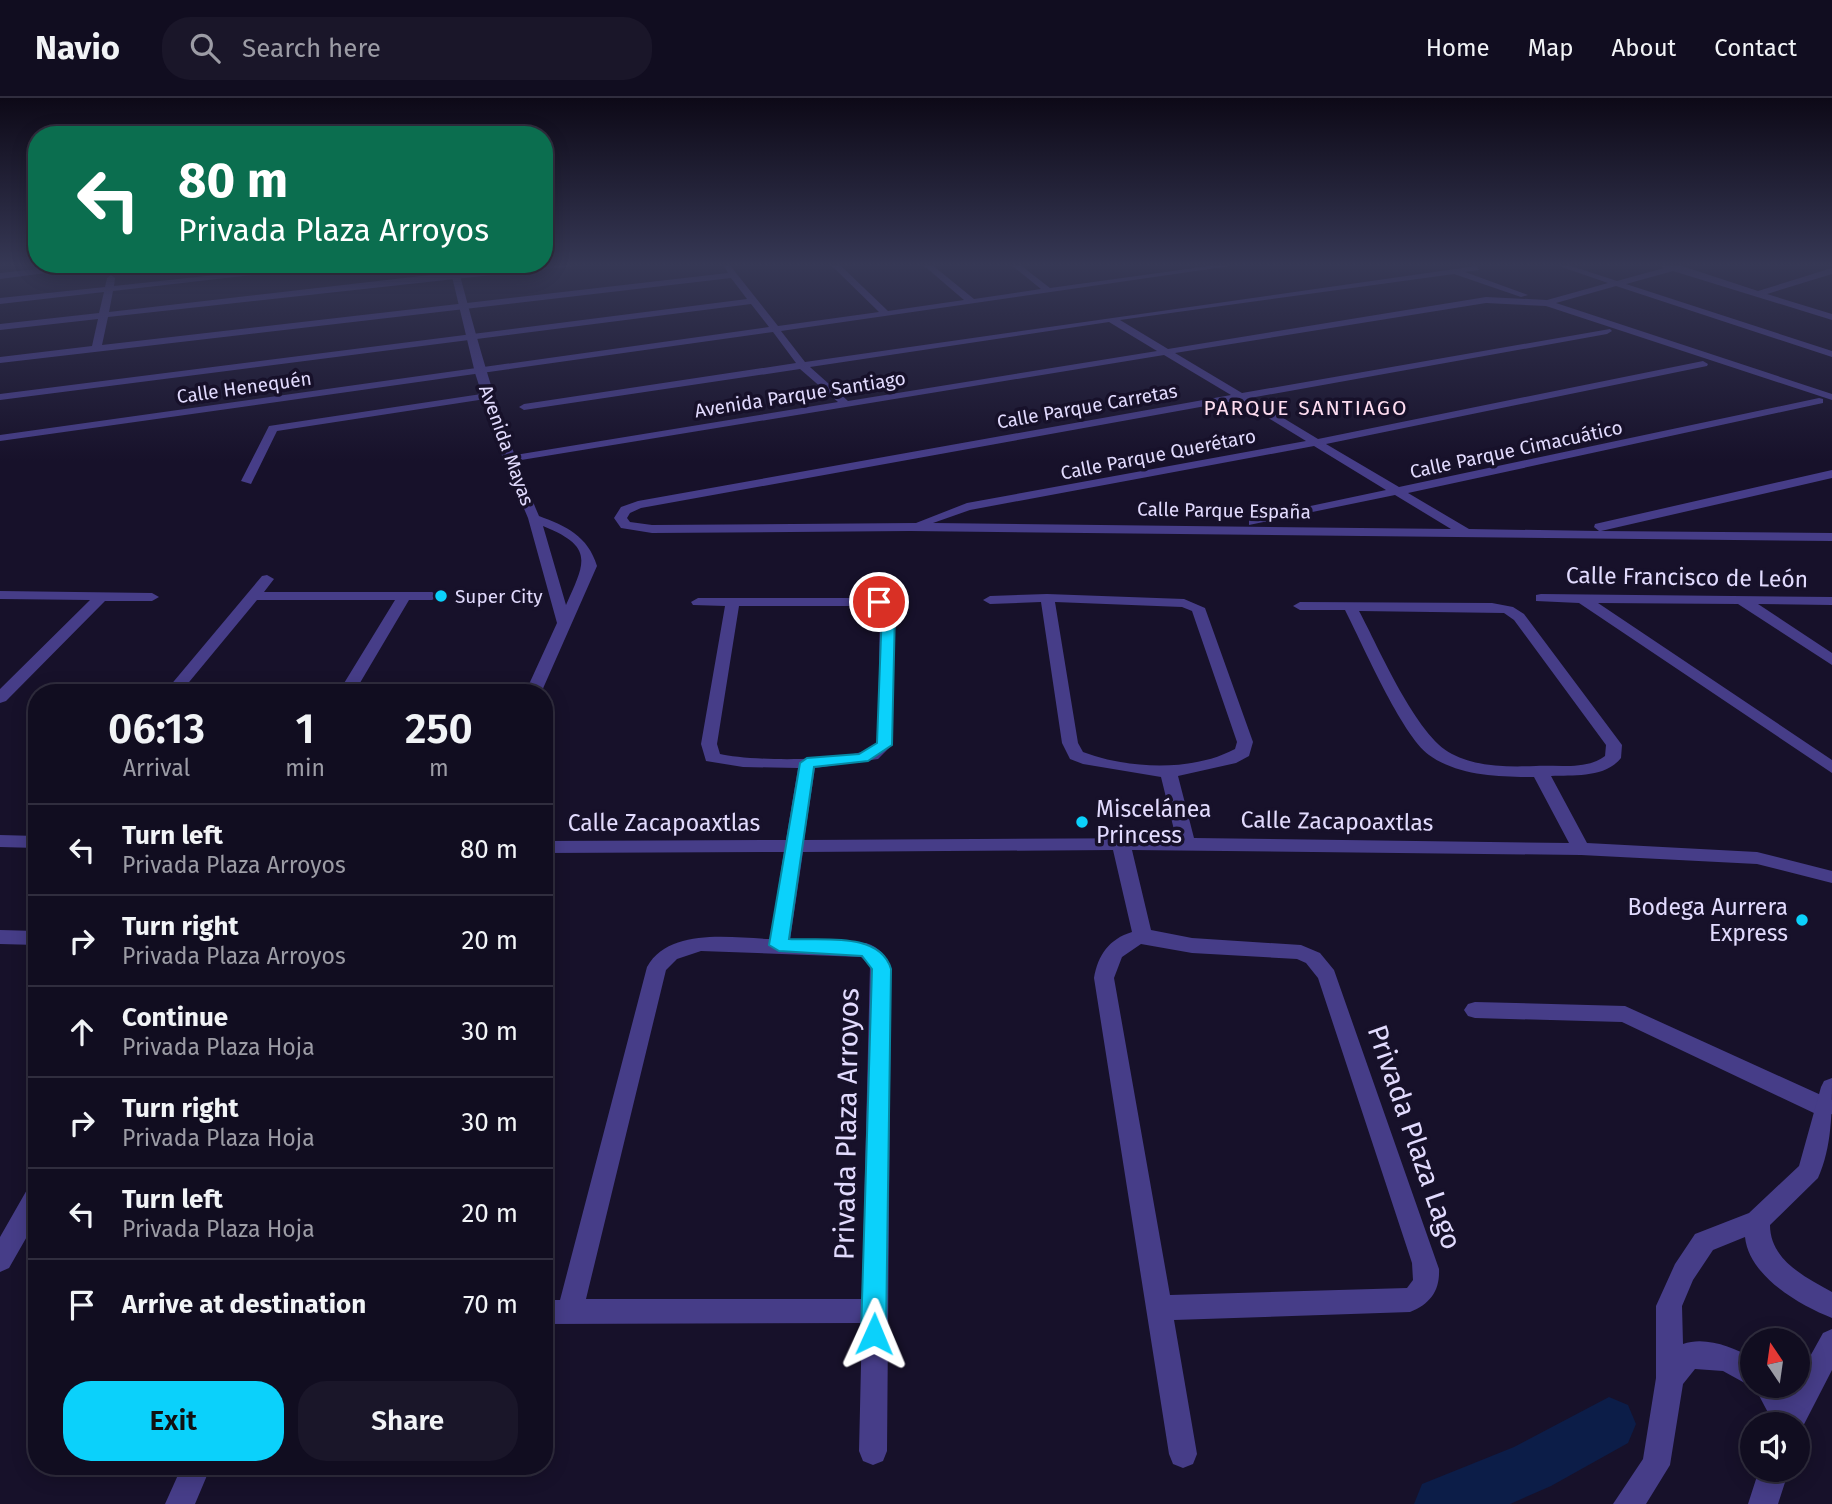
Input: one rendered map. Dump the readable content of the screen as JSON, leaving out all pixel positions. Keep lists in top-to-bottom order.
{
  "streets": {
    "street": [
      "Calle Henequén",
      "Avenida Parque Santiago",
      "Calle Parque Carretas",
      "Avenida Mayas",
      "Calle Parque Cimacuático",
      "Calle Parque Querétaro",
      "Calle Parque España",
      "Calle Francisco de León",
      "Calle Zacapoaxtlas",
      "Privada Plaza Arroyos",
      "Privada Plaza Lago"
    ]
  },
  "crossings": [
    ["Calle Henequén", "Avenida Mayas"],
    ["Avenida Parque Santiago", "Calle Parque Carretas"],
    ["Avenida Parque Santiago", "Avenida Mayas"],
    ["Avenida Parque Santiago", "Calle Parque Cimacuático"],
    ["Avenida Parque Santiago", "Calle Parque Querétaro"],
    ["Calle Parque Carretas", "Calle Parque España"],
    ["Calle Parque Cimacuático", "Calle Parque España"],
    ["Calle Parque Querétaro", "Calle Parque España"]
  ],
  "districts": ["PARQUE SANTIAGO"],
  "places": ["Super City", "Miscelánea Princess", "Bodega Aurrera Express"],
  "north": "top",
  "page": {
    "header": "Navio",
    "search": "Search here",
    "nav": [
      "Home",
      "Map",
      "About",
      "Contact"
    ],
    "turn": ["80 m", "Privada Plaza Arroyos"],
    "eta": [
      "06:13",
      "Arrival",
      "1",
      "min",
      "250",
      "m"
    ],
    "list": [
      {
        "name": "Turn left",
        "note": "Privada Plaza Arroyos",
        "value": "80 m"
      },
      {
        "name": "Turn right",
        "note": "Privada Plaza Arroyos",
        "value": "20 m"
      },
      {
        "name": "Continue",
        "note": "Privada Plaza Hoja",
        "value": "30 m"
      },
      {
        "name": "Turn right",
        "note": "Privada Plaza Hoja",
        "value": "30 m"
      },
      {
        "name": "Turn left",
        "note": "Privada Plaza Hoja",
        "value": "20 m"
      },
      {
        "name": "Arrive at destination",
        "value": "70 m"
      }
    ],
    "buttons": ["Exit", "Share"]
  }
}
